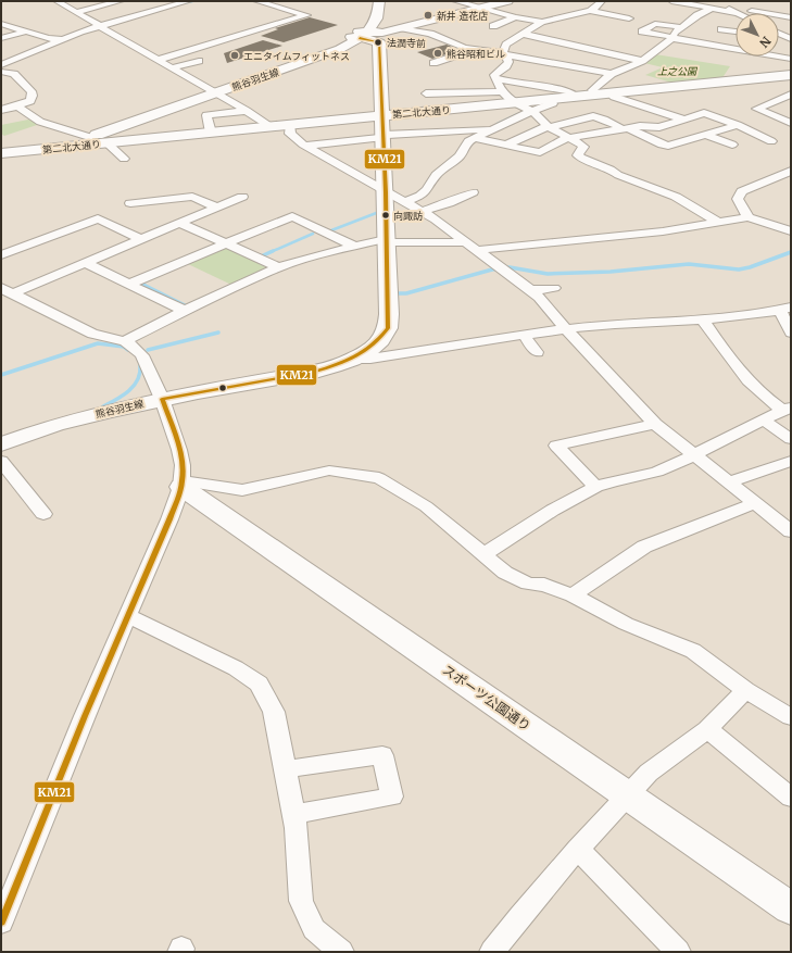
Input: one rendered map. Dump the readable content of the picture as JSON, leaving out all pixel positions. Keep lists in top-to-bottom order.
{
  "streets": {
    "main road": ["熊谷羽生線", "第二北大通り", "スポーツ公園通り"]
  },
  "crossings": [
    ["熊谷羽生線", "第二北大通り"]
  ],
  "parks": ["上之公園"],
  "places": [
    "新井 造花店",
    "法潤寺前",
    "熊谷昭和ビル",
    "エニタイムフィットネス",
    "向諏訪"
  ],
  "lines": ["transit line KM21"],
  "north": "bottom right"
}
